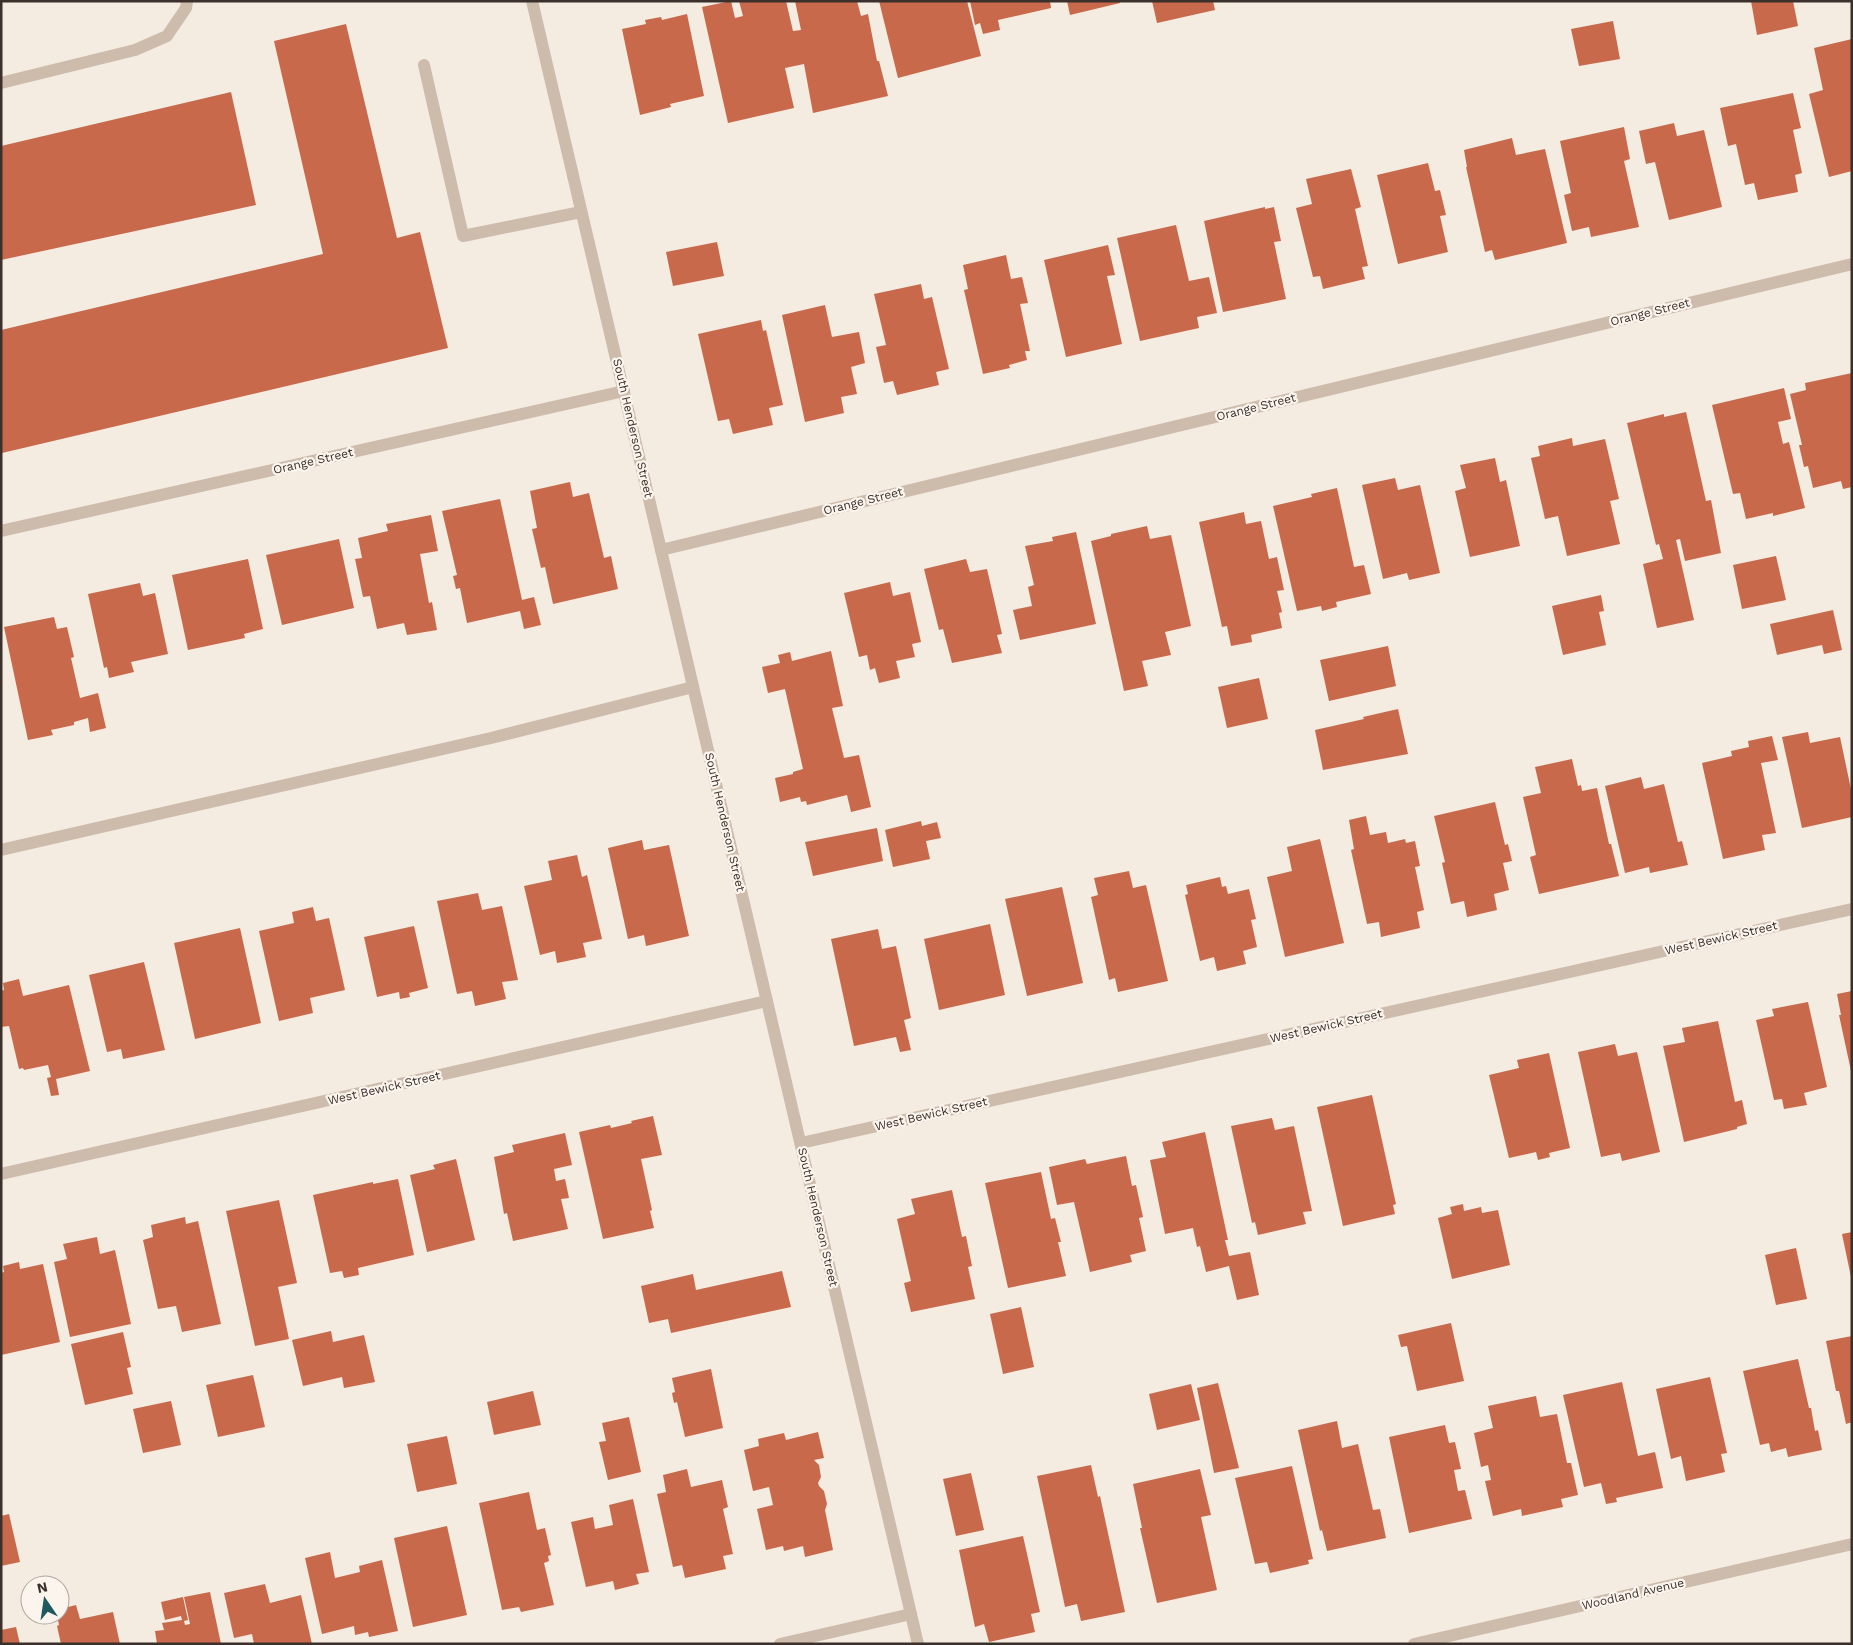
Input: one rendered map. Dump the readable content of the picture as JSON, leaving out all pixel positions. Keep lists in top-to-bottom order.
{
  "streets": {
    "street": [
      "Orange Street",
      "South Henderson Street",
      "West Bewick Street",
      "Woodland Avenue"
    ]
  },
  "crossings": [
    ["Orange Street", "South Henderson Street"],
    ["South Henderson Street", "West Bewick Street"]
  ],
  "north": "top"
}
